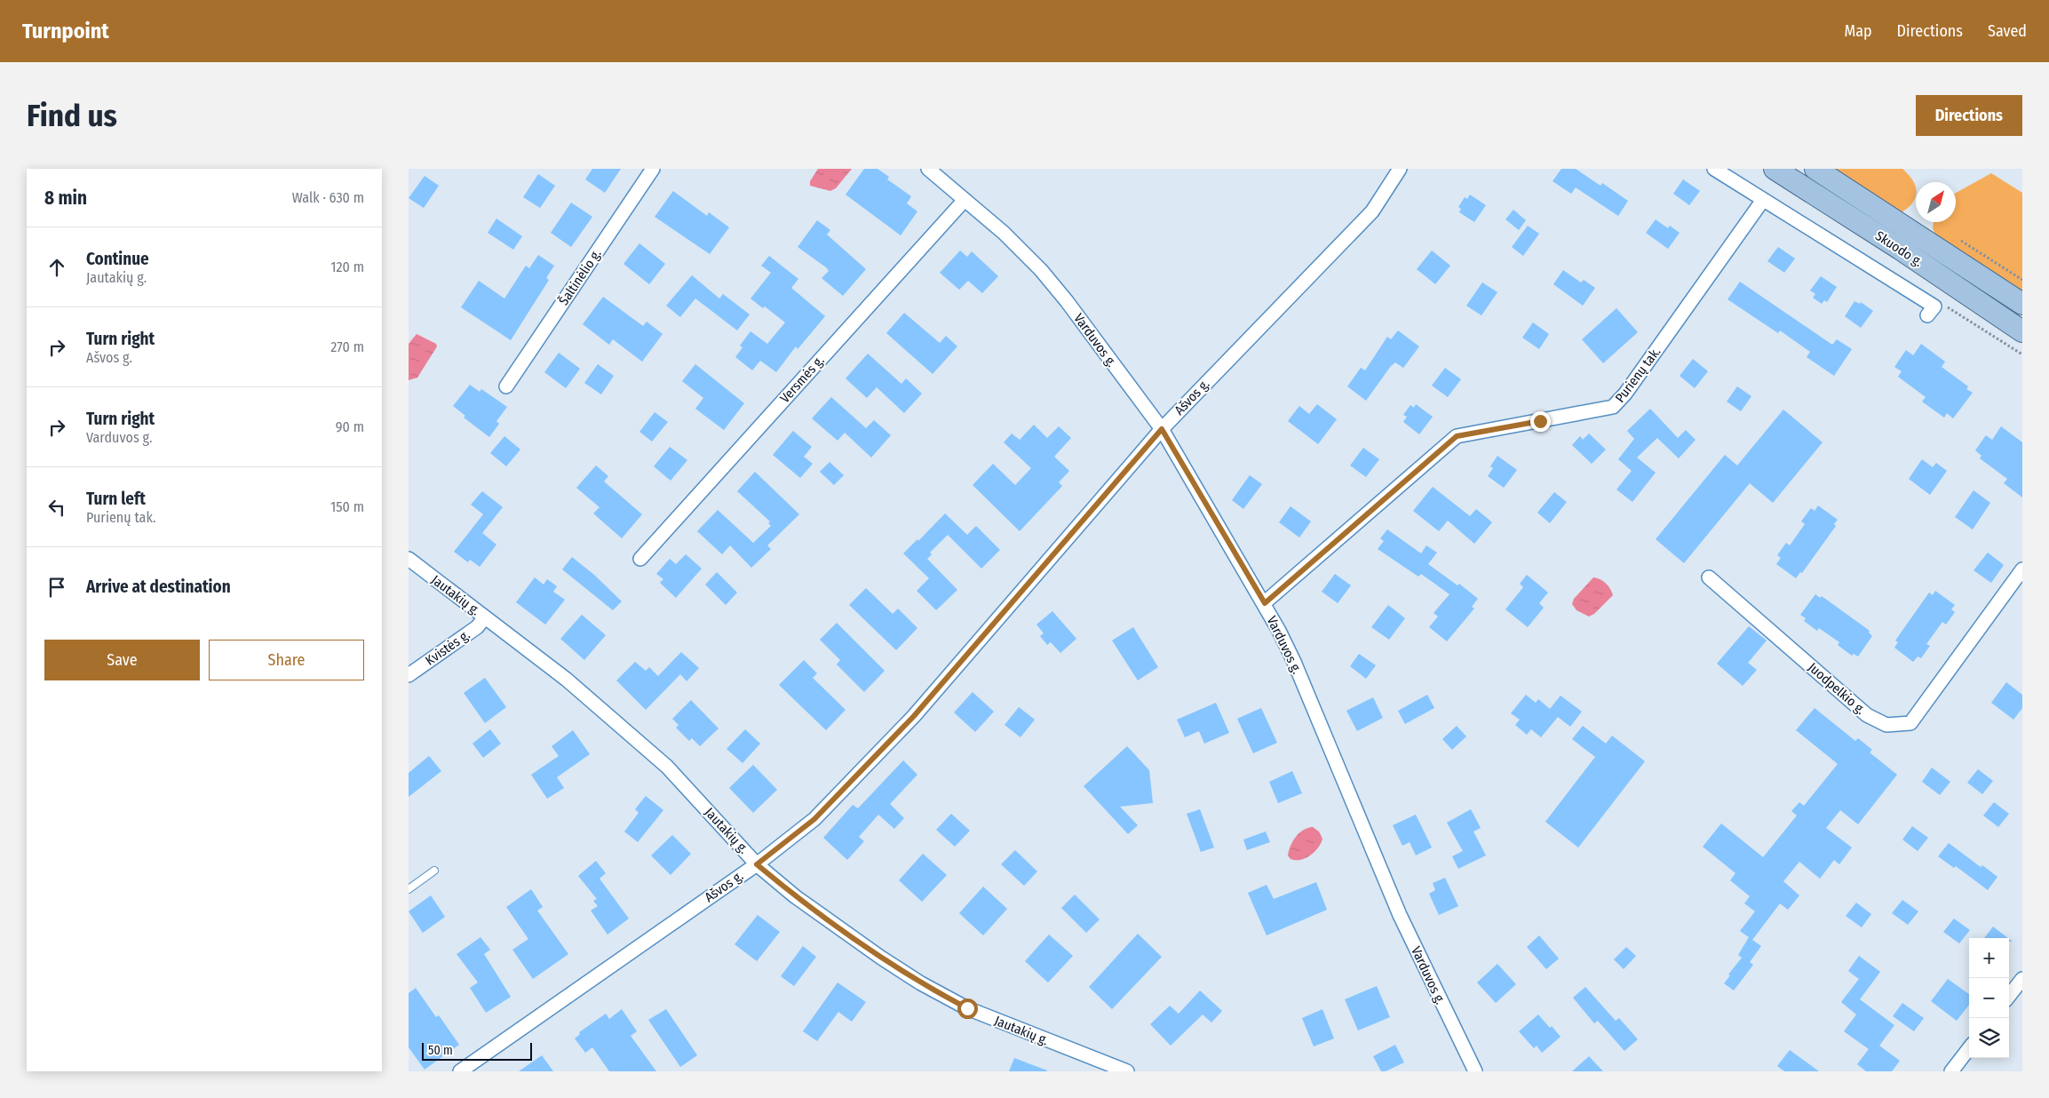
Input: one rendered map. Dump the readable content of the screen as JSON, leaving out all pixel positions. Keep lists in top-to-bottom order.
{
  "streets": {
    "main road": ["Skuodo g."],
    "street": [
      "Šaltinėlio g.",
      "Varduvos g.",
      "Purienų tak.",
      "Versmės g.",
      "Ašvos g.",
      "Jautakių g.",
      "Kvistės g.",
      "Juodpelkio g."
    ]
  },
  "crossings": [
    ["Varduvos g.", "Purienų tak."],
    ["Varduvos g.", "Versmės g."],
    ["Varduvos g.", "Ašvos g."],
    ["Ašvos g.", "Jautakių g."],
    ["Jautakių g.", "Kvistės g."]
  ],
  "scale_bar": "50 m",
  "north": "top right",
  "page": {
    "header": "Turnpoint",
    "nav": ["Map", "Directions", "Saved"],
    "buttons": [
      "Directions",
      ["Save", "Share"]
    ],
    "title": "Find us",
    "heading": ["8 min", "Walk · 630 m"],
    "list": [
      ["Continue", "Jautakių g.", "120 m"],
      ["Turn right", "Ašvos g.", "270 m"],
      ["Turn right", "Varduvos g.", "90 m"],
      ["Turn left", "Purienų tak.", "150 m"],
      "Arrive at destination"
    ],
    "map_buttons": ["+", "−"],
    "scale": "50 m"
  }
}
